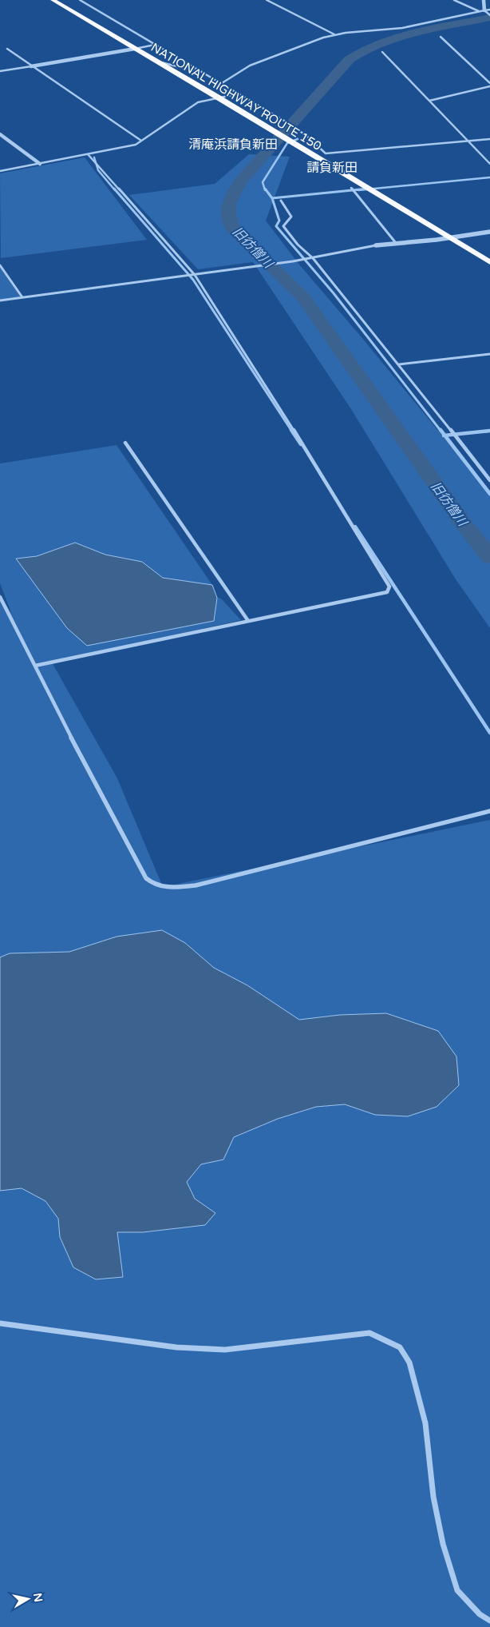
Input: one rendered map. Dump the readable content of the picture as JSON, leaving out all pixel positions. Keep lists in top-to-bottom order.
{
  "streets": {
    "highway": ["NATIONAL HIGHWAY ROUTE 150"]
  },
  "districts": ["清庵浜請負新田", "請負新田"],
  "water": ["旧彷僧川"],
  "north": "right"
}
